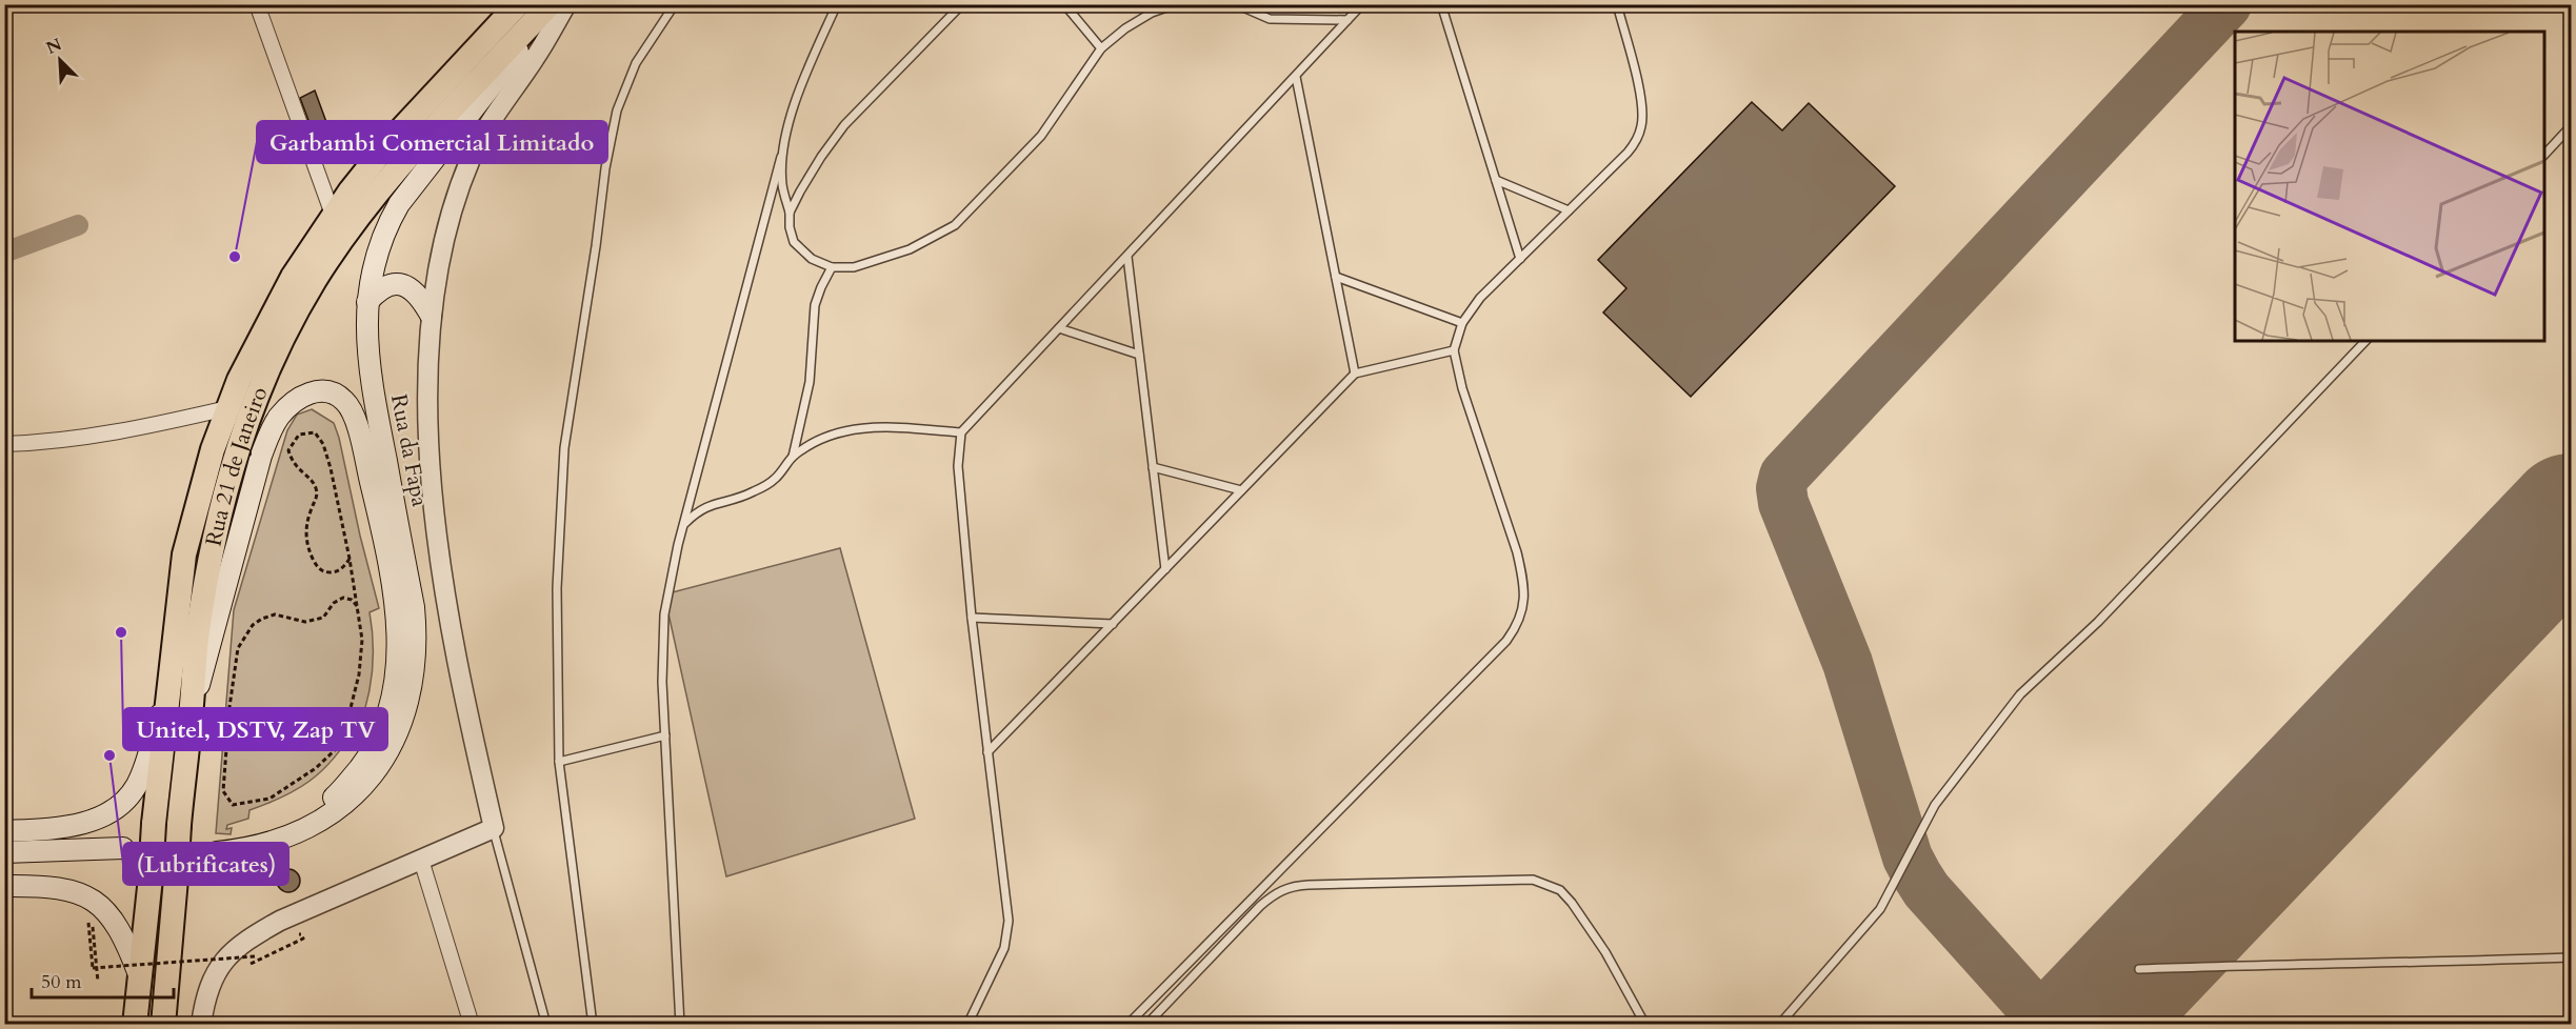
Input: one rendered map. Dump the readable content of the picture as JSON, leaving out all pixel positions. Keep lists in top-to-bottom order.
{
  "streets": {
    "main road": ["Rua da Fapa", "Rua 21 de Janeiro"]
  },
  "crossings": [
    ["Rua da Fapa", "Rua 21 de Janeiro"]
  ],
  "places": ["Garbambi Comercial Limitado", "Unitel, DSTV, Zap TV", "(Lubrificates)"],
  "scale_bar": "50 m",
  "north": "top left"
}
